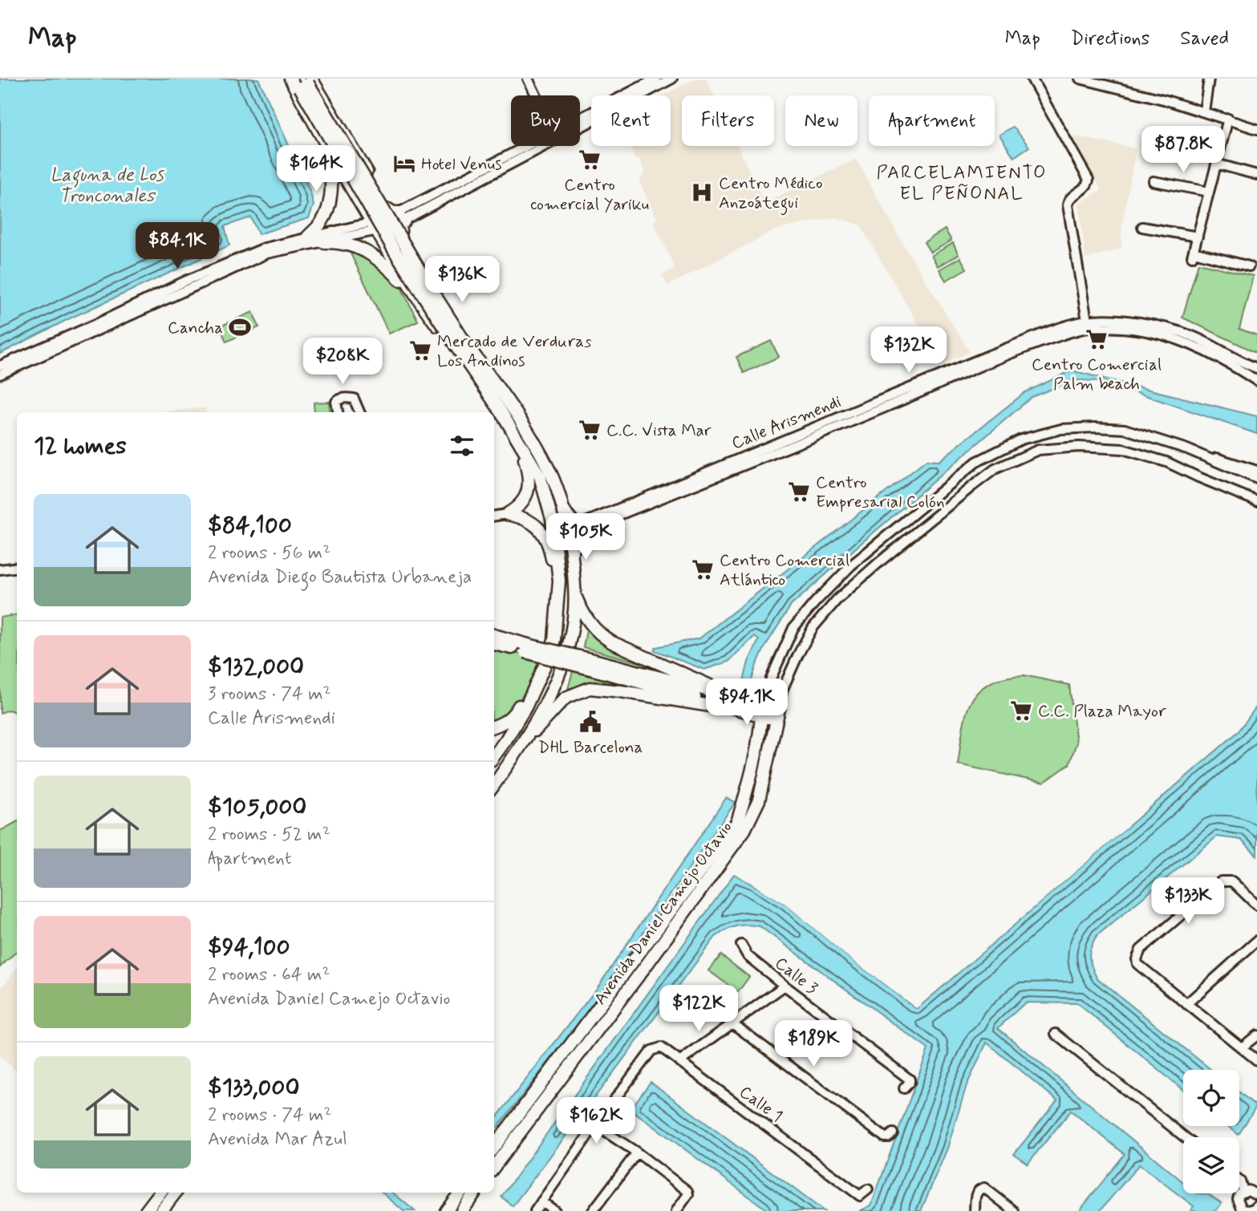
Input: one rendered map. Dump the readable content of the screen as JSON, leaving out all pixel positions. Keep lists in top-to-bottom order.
{
  "streets": {
    "main road": ["Avenida Daniel Camejo Octavio"],
    "street": ["Calle Arismendi", "Calle 3", "Calle 1"]
  },
  "districts": ["PARCELAMIENTO EL PEÑONAL"],
  "water": ["Laguna de Los Tronconales"],
  "places": {
    "supermarket": [
      "Centro comercial Yariku",
      "Centro Comercial Palm beach",
      "Mercado de Verduras Los Andinos",
      "C.C. Vista Mar",
      "Centro Empresarial Colón",
      "Centro Comercial Atlántico",
      "C.C. Plaza Mayor"
    ],
    "hotel": ["Hotel Venus"],
    "hospital": ["Centro Médico Anzoátegui"],
    "sports": ["Cancha"],
    "public building": ["DHL Barcelona"]
  },
  "page": {
    "header": "Map",
    "nav": ["Map", "Directions", "Saved"],
    "chip": [
      "Buy",
      "Rent",
      "Filters",
      "New",
      "Apartment"
    ],
    "price": [
      "$87.8K",
      "$164K",
      "$84.1K",
      "$136K",
      "$132K",
      "$208K",
      "$105K",
      "$94.1K",
      "$133K",
      "$122K",
      "$189K",
      "$162K"
    ],
    "heading": "12 homes",
    "list": [
      {
        "name": "$84,100",
        "note": "2 rooms · 56 m² · Avenida Diego Bautista Urbaneja"
      },
      {
        "name": "$132,000",
        "note": "3 rooms · 74 m² · Calle Arismendi"
      },
      {
        "name": "$105,000",
        "note": "2 rooms · 52 m² · Apartment"
      },
      {
        "name": "$94,100",
        "note": "2 rooms · 64 m² · Avenida Daniel Camejo Octavio"
      },
      {
        "name": "$133,000",
        "note": "2 rooms · 74 m² · Avenida Mar Azul"
      }
    ]
  }
}
